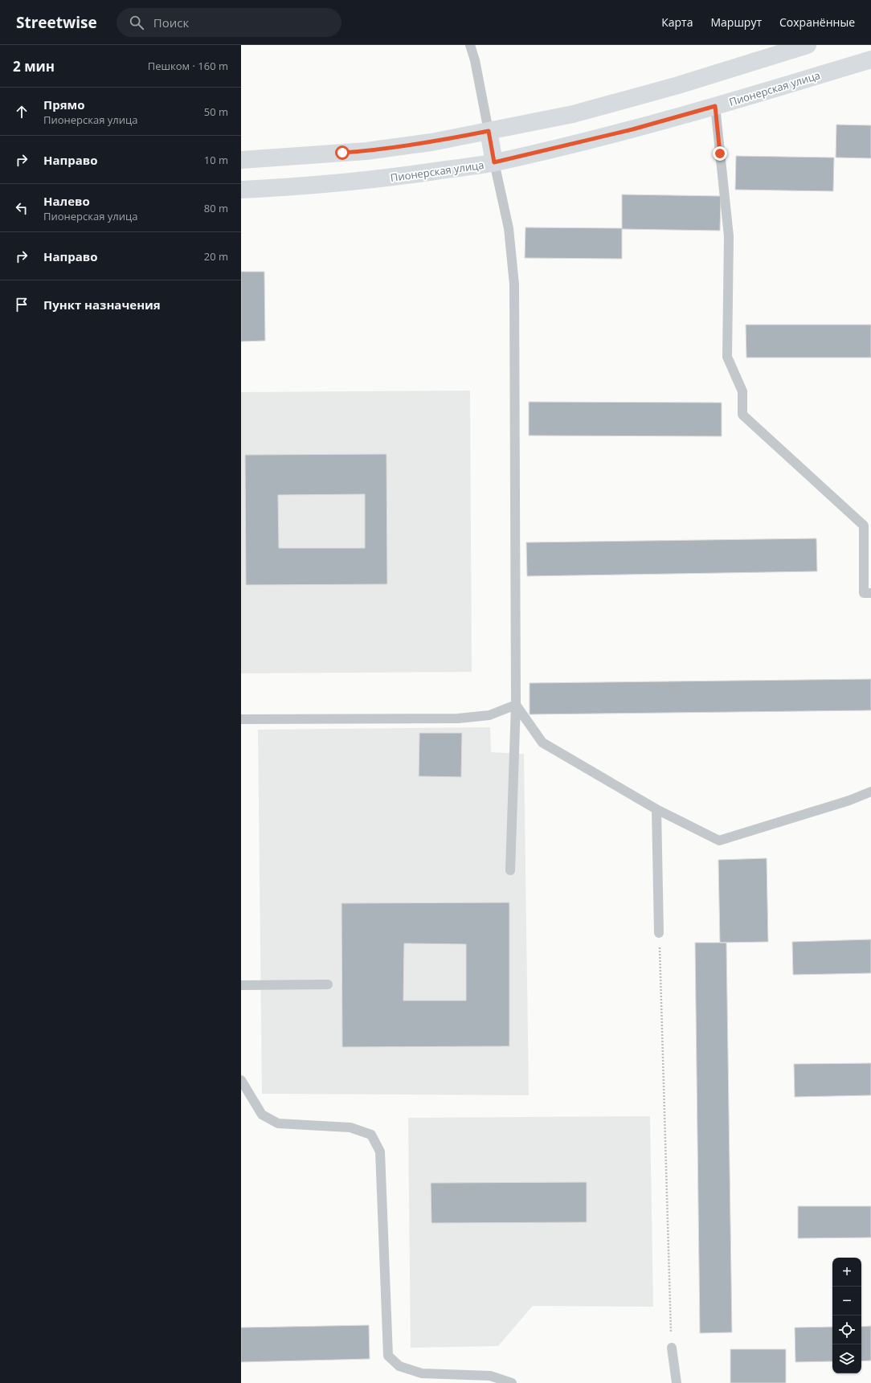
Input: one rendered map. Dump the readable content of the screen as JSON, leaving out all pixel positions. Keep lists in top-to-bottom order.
{
  "streets": {
    "main road": ["Пионерская улица"]
  },
  "page": {
    "header": "Streetwise",
    "search": "Поиск",
    "nav": ["Карта", "Маршрут", "Сохранённые"],
    "heading": ["2 мин", "Пешком · 160 m"],
    "list": [
      ["Прямо", "Пионерская улица", "50 m"],
      ["Направо", "10 m"],
      ["Налево", "Пионерская улица", "80 m"],
      ["Направо", "20 m"],
      "Пункт назначения"
    ],
    "map_buttons": ["+", "−"]
  }
}
